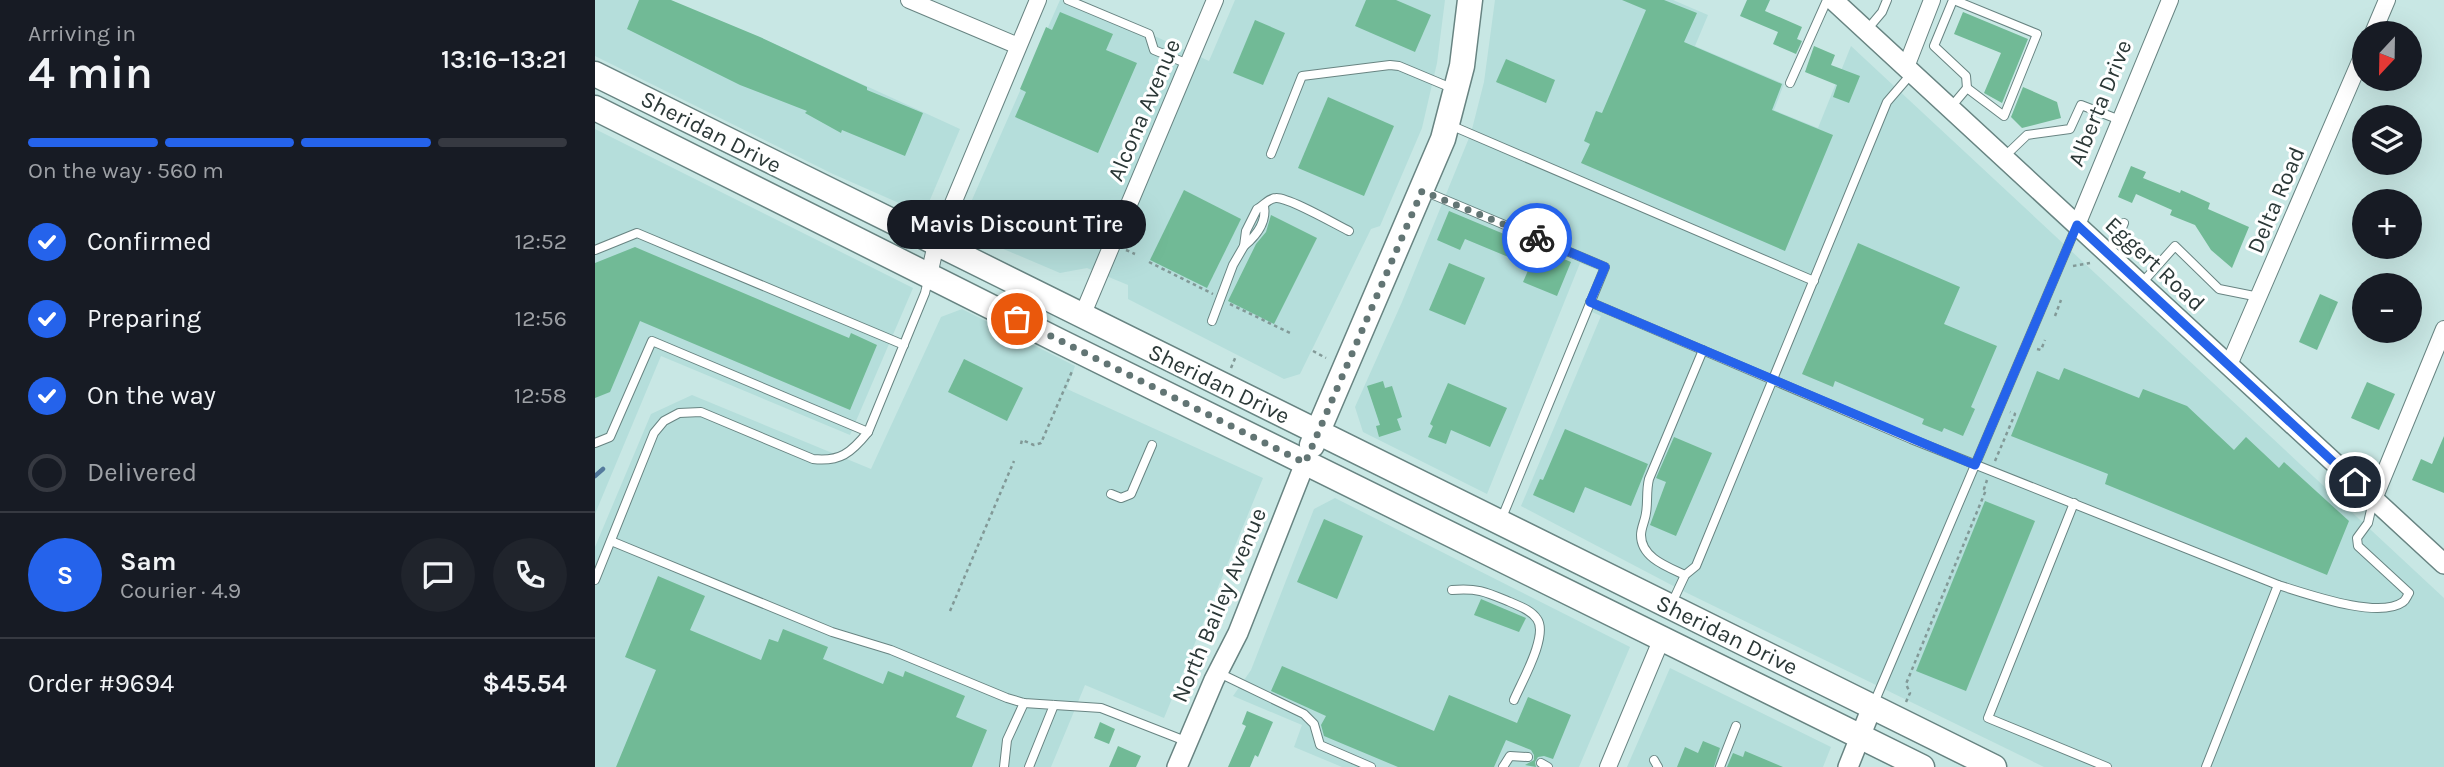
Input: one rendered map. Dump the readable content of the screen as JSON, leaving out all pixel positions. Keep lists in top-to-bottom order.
{
  "streets": {
    "main road": ["Sheridan Drive"],
    "street": [
      "Alberta Drive",
      "Alcona Avenue",
      "Delta Road",
      "Eggert Road",
      "North Bailey Avenue"
    ]
  },
  "crossings": [
    ["Alberta Drive", "Eggert Road"],
    ["Alcona Avenue", "Sheridan Drive"],
    ["Sheridan Drive", "North Bailey Avenue"],
    ["Delta Road", "Eggert Road"]
  ],
  "places": ["Mavis Discount Tire"],
  "north": "bottom",
  "page": {
    "heading": ["4 min", "Arriving in", "13:16–13:21"],
    "panel": [
      "Sam",
      "Courier · 4.9",
      "Order #9694",
      "$45.54"
    ],
    "map_buttons": ["+", "−"],
    "bar": "On the way · 560 m",
    "bubble": "Mavis Discount Tire",
    "list": [
      ["Confirmed", "12:52"],
      ["Preparing", "12:56"],
      ["On the way", "12:58"],
      "Delivered"
    ],
    "round": "S"
  }
}
